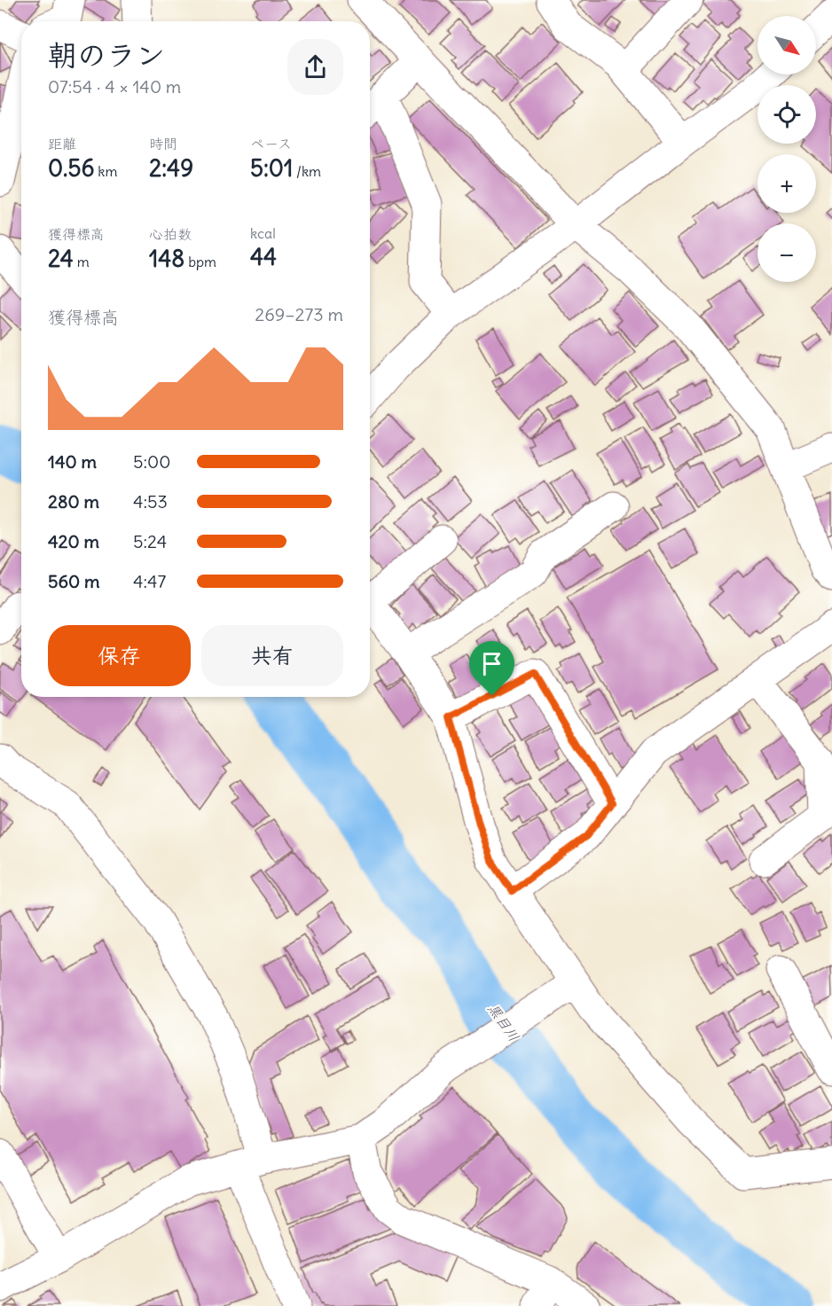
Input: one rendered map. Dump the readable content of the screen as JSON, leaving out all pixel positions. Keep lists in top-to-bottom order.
{
  "water": ["黒目川"],
  "north": "bottom right",
  "page": {
    "map_buttons": ["+", "−"],
    "heading": ["朝のラン", "07:54 · 4 × 140 m"],
    "stats": [
      ["距離", "0.56 km"],
      ["時間", "2:49"],
      ["ペース", "5:01 /km"],
      ["獲得標高", "24 m"],
      ["心拍数", "148 bpm"],
      ["kcal", "44"]
    ],
    "chart": ["獲得標高", "269–273 m"],
    "list": [
      {
        "name": "140 m",
        "note": "5:00"
      },
      {
        "name": "280 m",
        "note": "4:53"
      },
      {
        "name": "420 m",
        "note": "5:24"
      },
      {
        "name": "560 m",
        "note": "4:47"
      }
    ],
    "buttons": ["保存", "共有"]
  }
}
